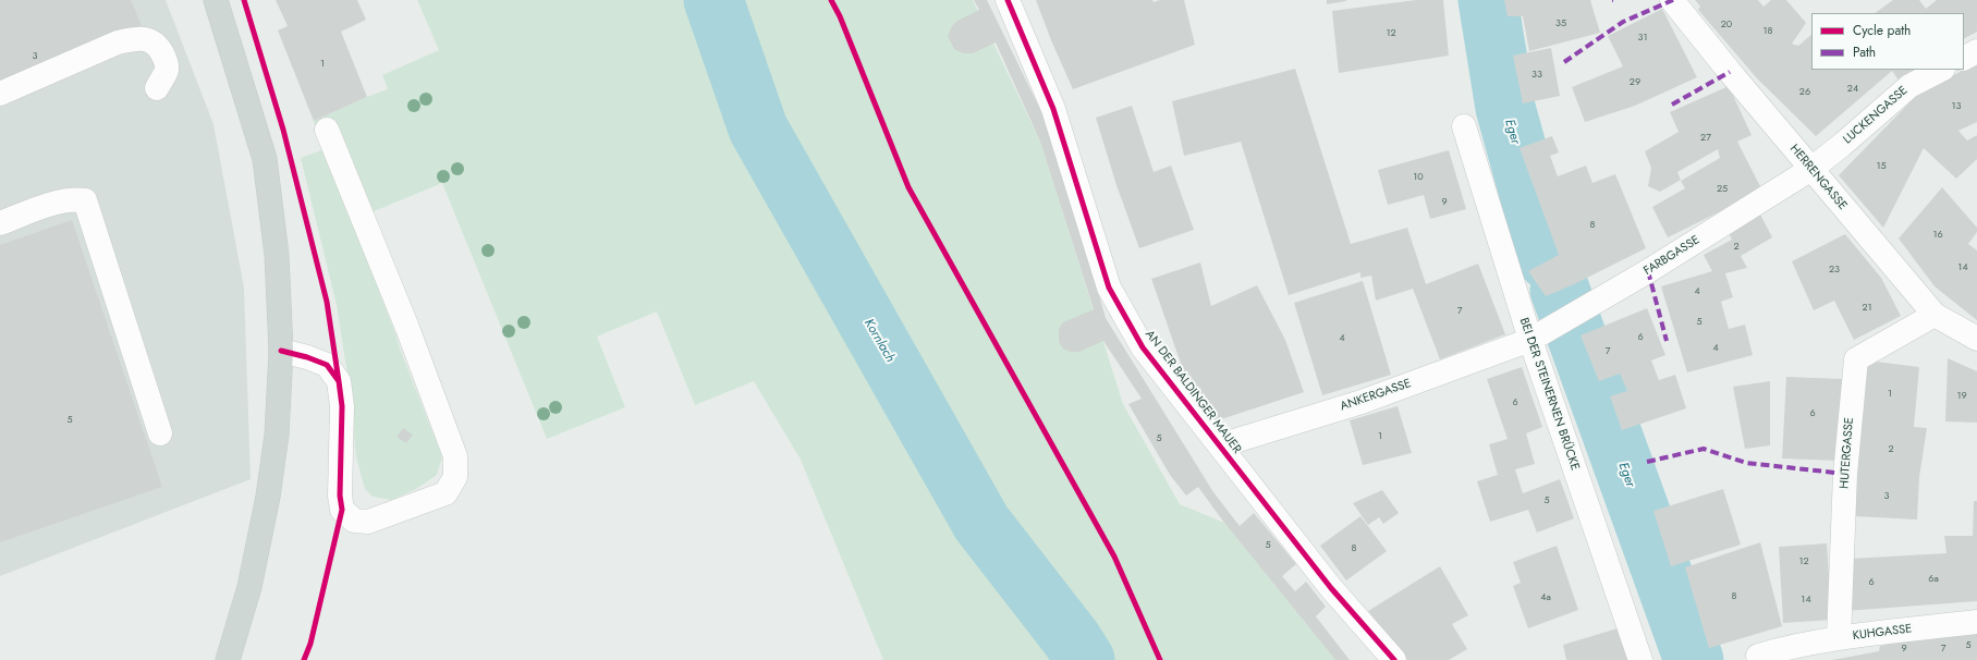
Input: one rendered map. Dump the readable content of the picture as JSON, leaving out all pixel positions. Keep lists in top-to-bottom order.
{
  "streets": {
    "street": [
      "LUCKENGASSE",
      "HERRENGASSE",
      "FARBGASSE",
      "AN DER BALDINGER MAUER",
      "BEI DER STEINERNEN BRÜCKE",
      "ANKERGASSE",
      "HUTERGASSE",
      "KUHGASSE"
    ]
  },
  "crossings": [
    ["LUCKENGASSE", "HERRENGASSE"],
    ["LUCKENGASSE", "FARBGASSE"],
    ["HERRENGASSE", "FARBGASSE"],
    ["HERRENGASSE", "HUTERGASSE"],
    ["FARBGASSE", "BEI DER STEINERNEN BRÜCKE"],
    ["FARBGASSE", "ANKERGASSE"],
    ["AN DER BALDINGER MAUER", "ANKERGASSE"],
    ["BEI DER STEINERNEN BRÜCKE", "ANKERGASSE"],
    ["HUTERGASSE", "KUHGASSE"]
  ],
  "water": ["Eger", "Kornlach"],
  "house_numbers": [
    "35",
    "20",
    "18",
    "12",
    "31",
    "3",
    "1",
    "33",
    "29",
    "24",
    "26",
    "13",
    "27",
    "15",
    "10",
    "25",
    "9",
    "8",
    "16",
    "2",
    "14",
    "23",
    "4",
    "21",
    "7",
    "5",
    "6",
    "4",
    "4",
    "7",
    "1",
    "19",
    "6",
    "6",
    "5",
    "1",
    "5",
    "2",
    "3",
    "5",
    "5",
    "8",
    "12",
    "6a",
    "6",
    "8",
    "4a",
    "14",
    "5",
    "9",
    "7"
  ],
  "legend": ["Cycle path", "Path"]
}
